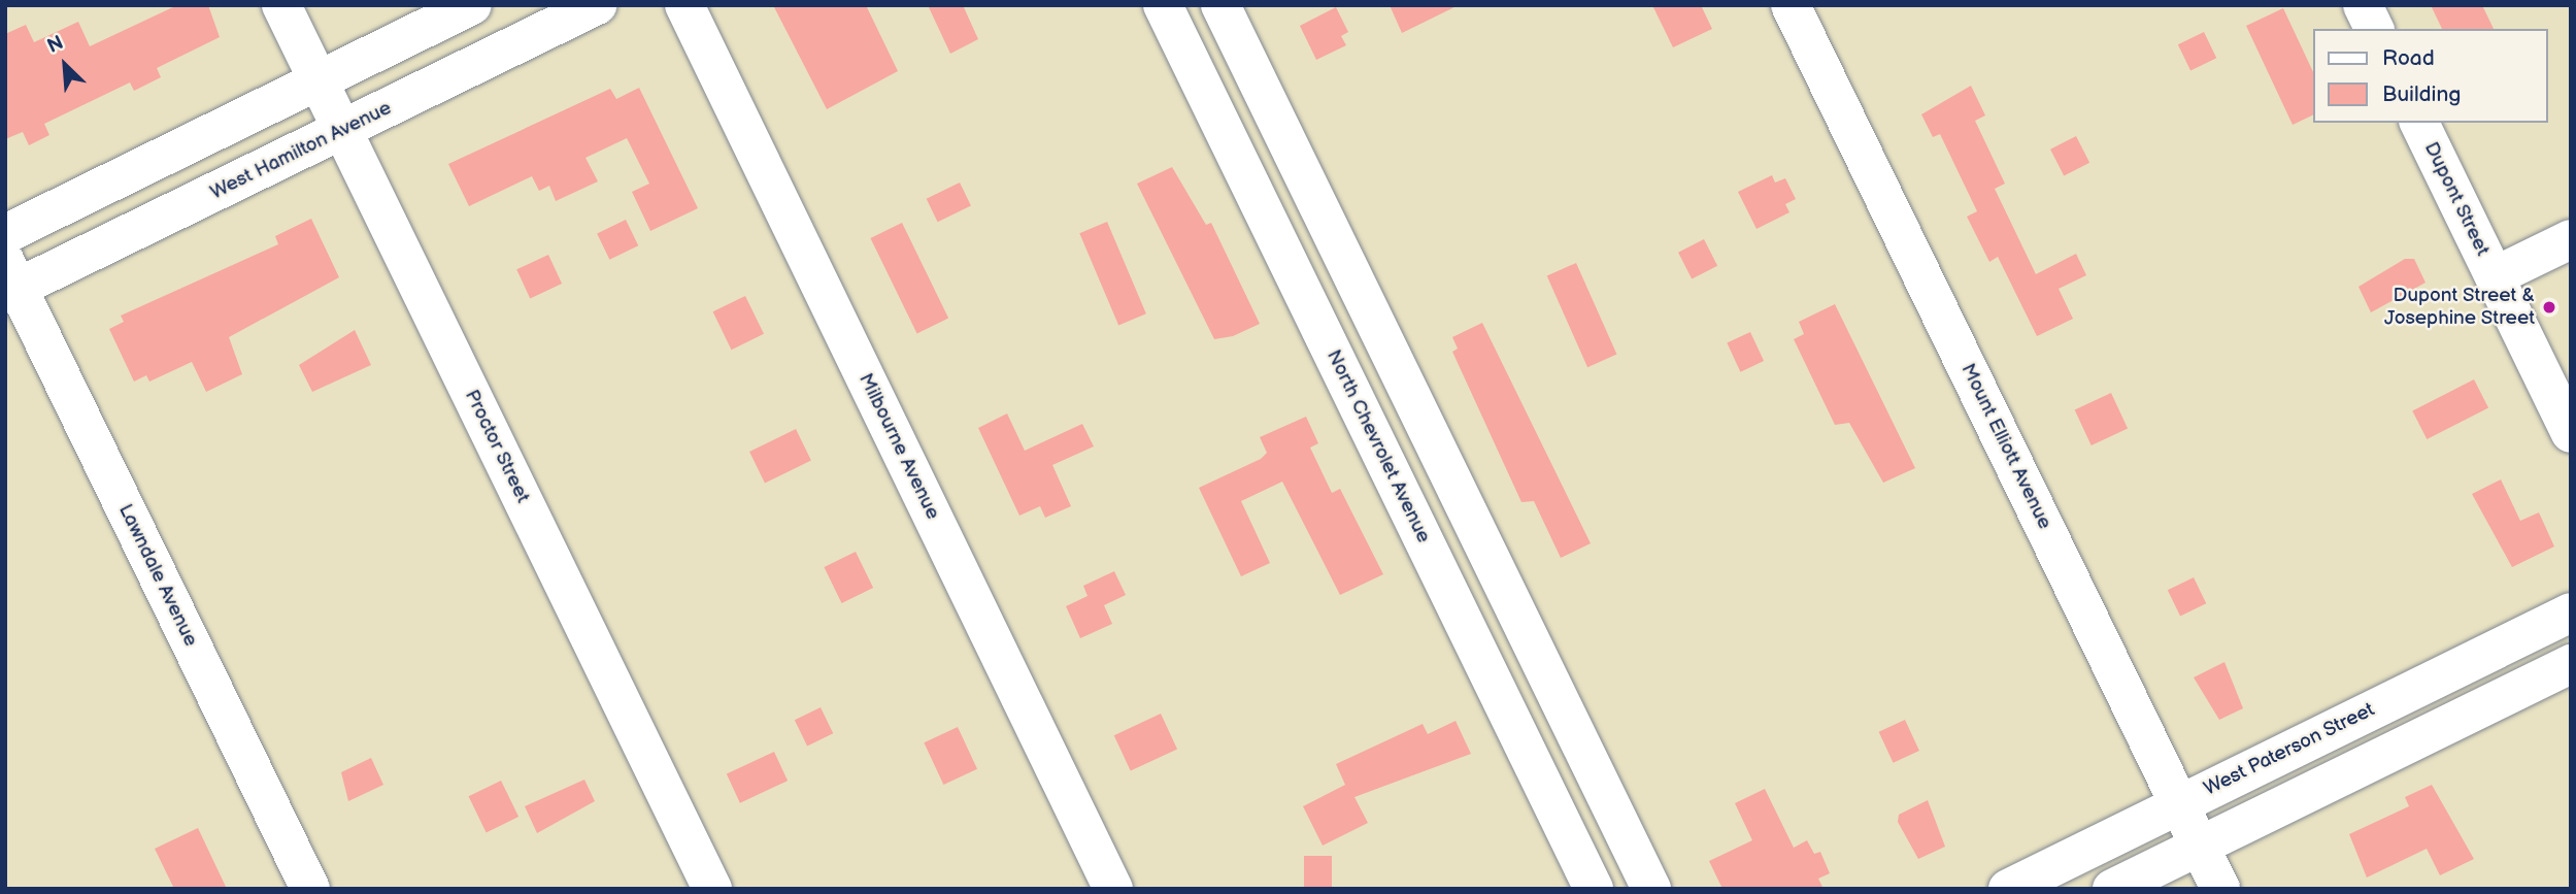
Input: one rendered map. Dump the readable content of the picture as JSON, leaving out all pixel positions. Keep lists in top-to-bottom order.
{
  "streets": {
    "street": [
      "West Hamilton Avenue",
      "Dupont Street",
      "Proctor Street",
      "Milbourne Avenue",
      "North Chevrolet Avenue",
      "Mount Elliott Avenue",
      "Lawndale Avenue",
      "West Paterson Street"
    ]
  },
  "crossings": [
    ["West Hamilton Avenue", "Proctor Street"],
    ["West Hamilton Avenue", "Lawndale Avenue"],
    ["Mount Elliott Avenue", "West Paterson Street"]
  ],
  "places": ["Dupont Street & Josephine Street"],
  "legend": ["Road", "Building"],
  "north": "top left"
}
